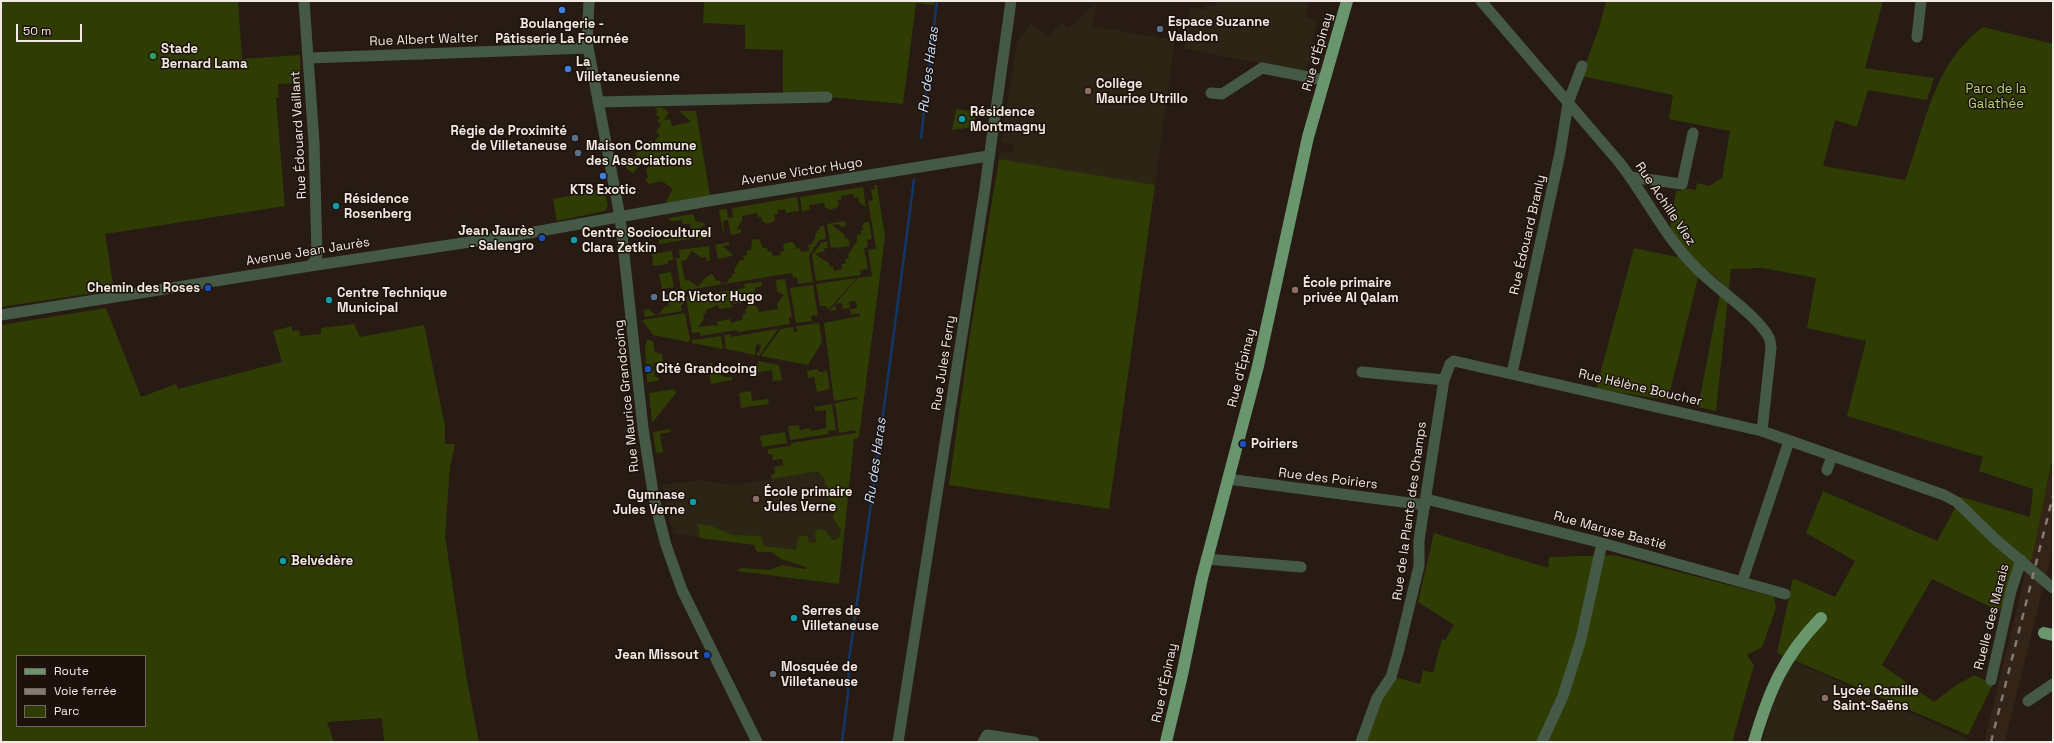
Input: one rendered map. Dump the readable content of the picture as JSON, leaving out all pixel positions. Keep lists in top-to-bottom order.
{
  "streets": {
    "main road": ["Rue d'Épinay"],
    "street": [
      "Rue Albert Walter",
      "Rue Édouard Vaillant",
      "Avenue Victor Hugo",
      "Rue Achille Viez",
      "Rue Édouard Branly",
      "Avenue Jean Jaurès",
      "Rue Jules Ferry",
      "Rue Hélène Boucher",
      "Rue Maurice Grandcoing",
      "Rue des Poiriers",
      "Rue de la Plante des Champs",
      "Rue Maryse Bastié",
      "Ruelle des Marais"
    ]
  },
  "crossings": [
    ["Rue Albert Walter", "Rue Édouard Vaillant"],
    ["Rue Albert Walter", "Rue Maurice Grandcoing"],
    ["Rue d'Épinay", "Rue des Poiriers"],
    ["Rue Édouard Vaillant", "Avenue Jean Jaurès"],
    ["Avenue Victor Hugo", "Avenue Jean Jaurès"],
    ["Avenue Victor Hugo", "Rue Jules Ferry"],
    ["Avenue Victor Hugo", "Rue Maurice Grandcoing"],
    ["Rue Achille Viez", "Rue Édouard Branly"],
    ["Rue Achille Viez", "Rue Hélène Boucher"],
    ["Rue Édouard Branly", "Rue Hélène Boucher"],
    ["Rue Édouard Branly", "Rue de la Plante des Champs"],
    ["Avenue Jean Jaurès", "Rue Maurice Grandcoing"],
    ["Rue Hélène Boucher", "Rue de la Plante des Champs"],
    ["Rue des Poiriers", "Rue de la Plante des Champs"],
    ["Rue des Poiriers", "Rue Maryse Bastié"],
    ["Rue de la Plante des Champs", "Rue Maryse Bastié"]
  ],
  "water": ["Ru des Haras"],
  "parks": ["Parc de la Galathée"],
  "places": [
    "Boulangerie - Pâtisserie La Fournée",
    "Espace Suzanne Valadon",
    "Stade Bernard Lama",
    "La Villetaneusienne",
    "Collège Maurice Utrillo",
    "Résidence Montmagny",
    "Régie de Proximité de Villetaneuse",
    "Maison Commune des Associations",
    "KTS Exotic",
    "Résidence Rosenberg",
    "Jean Jaurès - Salengro",
    "Centre Socioculturel Clara Zetkin",
    "Chemin des Roses",
    "École primaire privée Al Qalam",
    "LCR Victor Hugo",
    "Centre Technique Municipal",
    "Cité Grandcoing",
    "Poiriers",
    "École primaire Jules Verne",
    "Gymnase Jules Verne",
    "Belvédère",
    "Serres de Villetaneuse",
    "Jean Missout",
    "Mosquée de Villetaneuse",
    "Lycée Camille Saint-Saëns"
  ],
  "legend": ["Route", "Voie ferrée", "Parc"],
  "scale_bar": "50 m"
}
